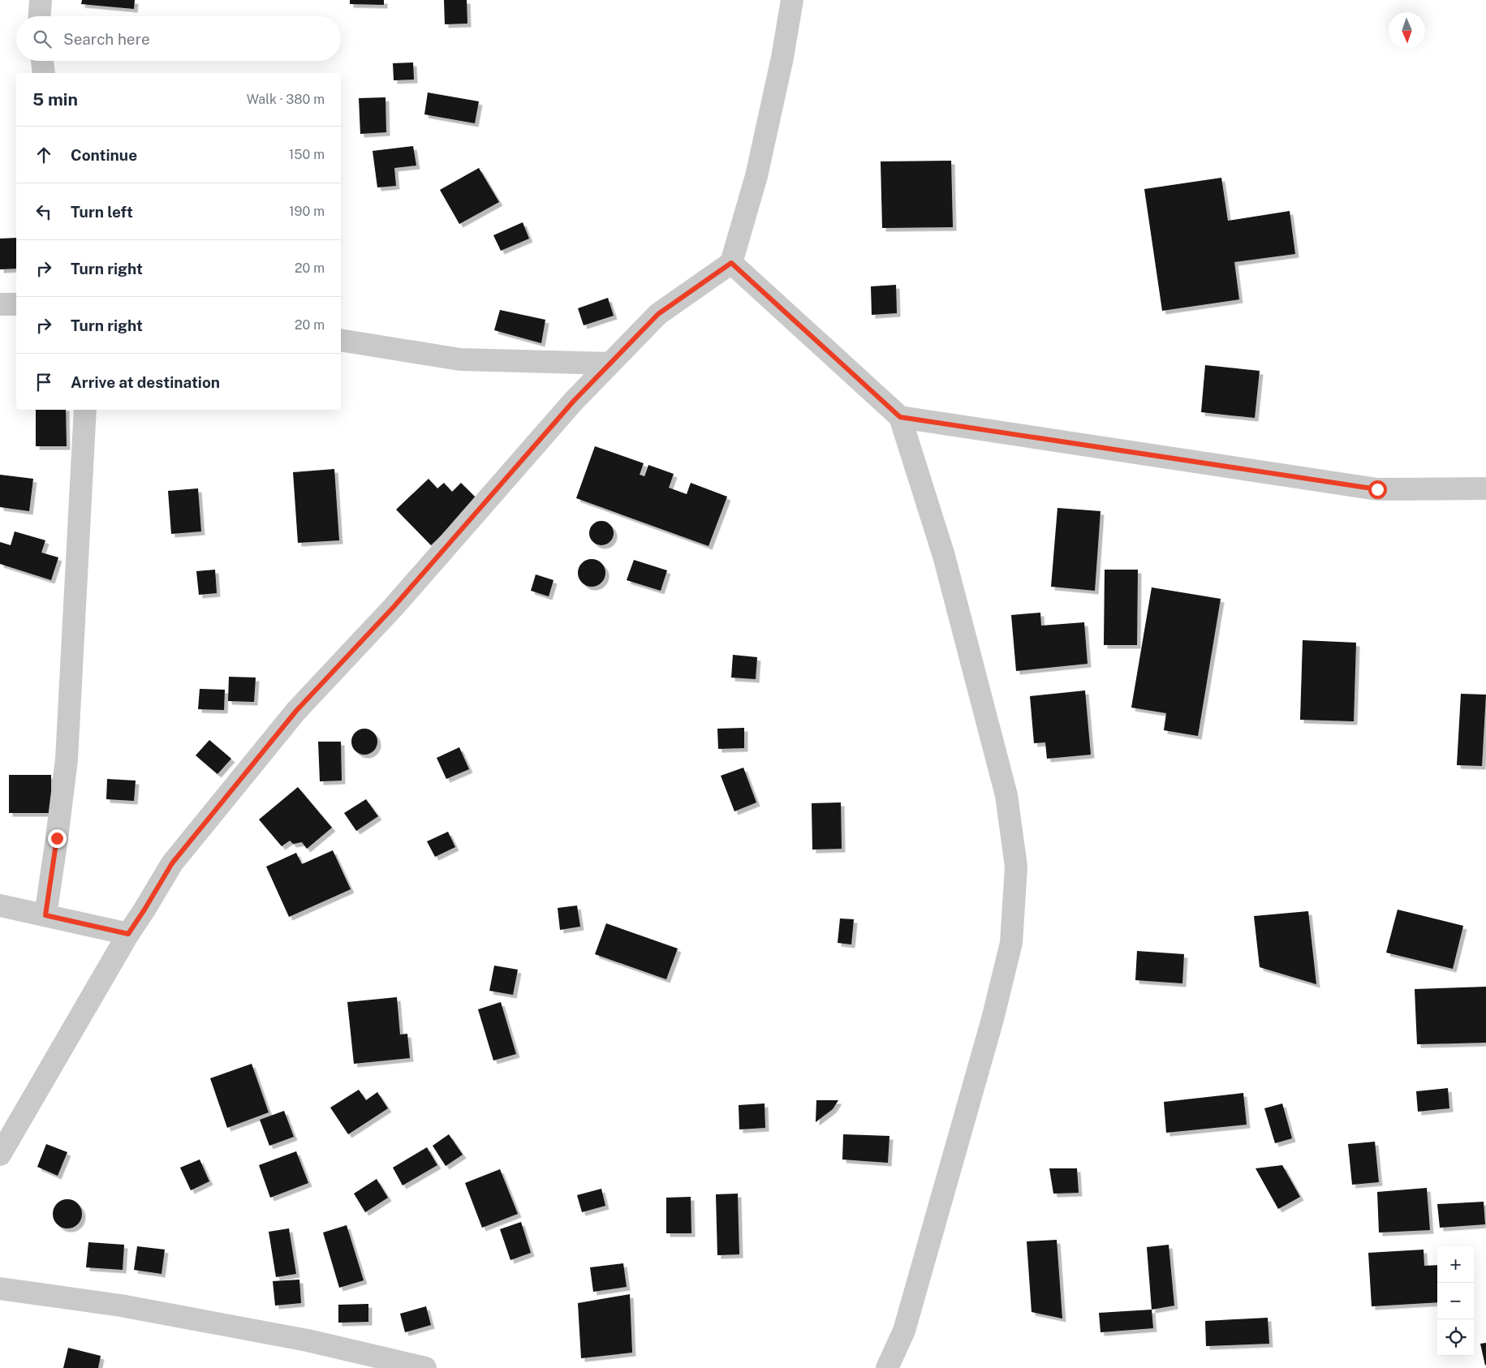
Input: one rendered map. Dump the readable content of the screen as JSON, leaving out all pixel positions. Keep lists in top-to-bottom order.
{
  "north": "bottom",
  "page": {
    "search": "Search here",
    "heading": ["5 min", "Walk · 380 m"],
    "list": [
      ["Continue", "150 m"],
      ["Turn left", "190 m"],
      ["Turn right", "20 m"],
      ["Turn right", "20 m"],
      "Arrive at destination"
    ],
    "map_buttons": ["+", "−"]
  }
}
